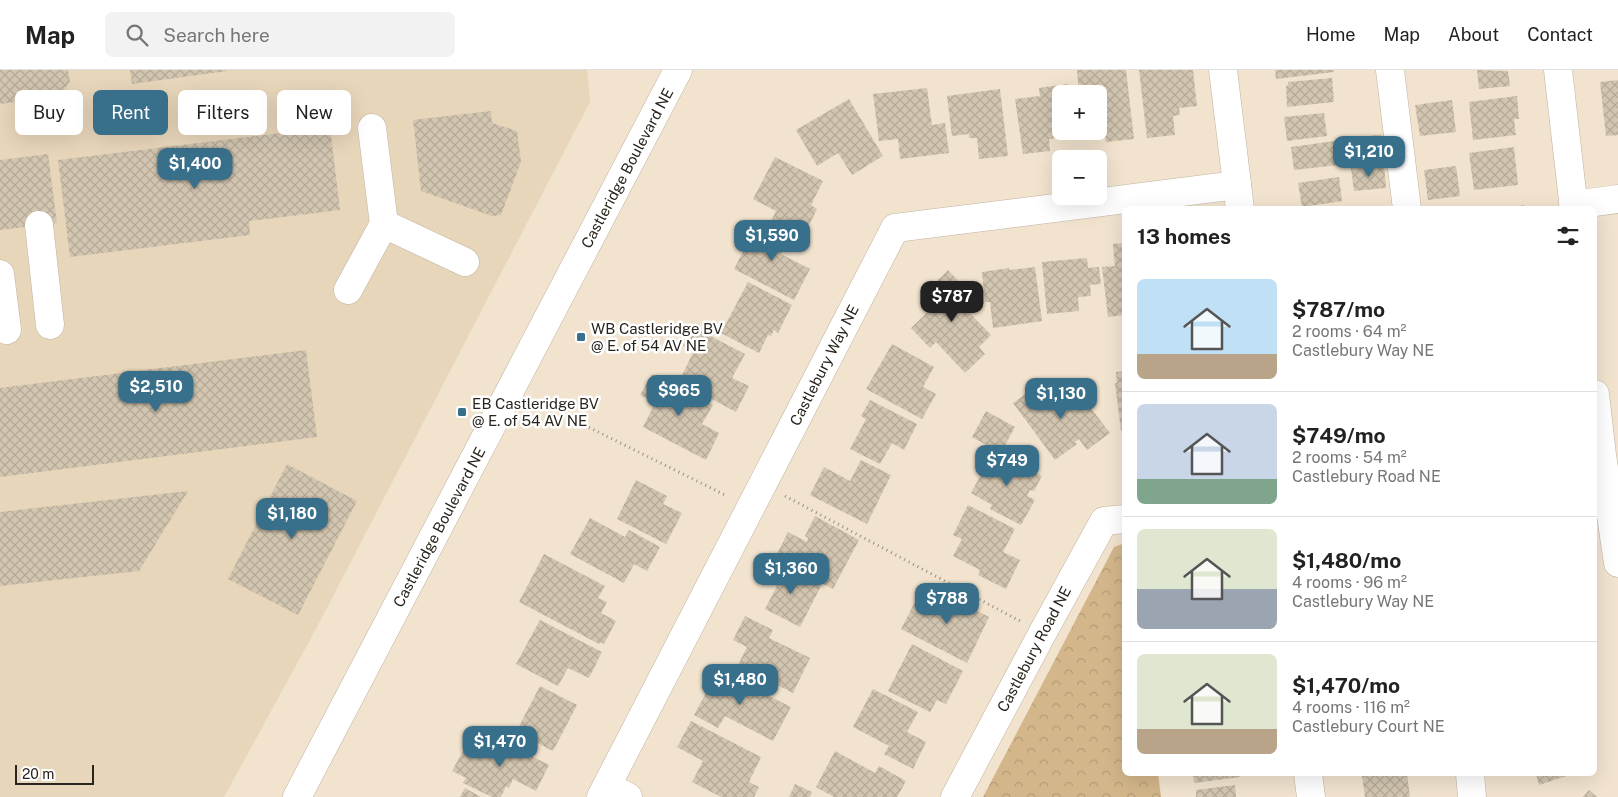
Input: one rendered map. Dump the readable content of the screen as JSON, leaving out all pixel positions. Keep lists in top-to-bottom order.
{
  "streets": {
    "street": ["Castleridge Boulevard NE", "Castlebury Way NE", "Castlebury Road NE"]
  },
  "places": {
    "transit": ["WB Castleridge BV @ E. of 54 AV NE", "EB Castleridge BV @ E. of 54 AV NE"]
  },
  "scale_bar": "20 m",
  "page": {
    "header": "Map",
    "search": "Search here",
    "nav": [
      "Home",
      "Map",
      "About",
      "Contact"
    ],
    "map_buttons": ["+", "−"],
    "chip": [
      "Buy",
      "Rent",
      "Filters",
      "New"
    ],
    "price": [
      "$1,210",
      "$1,400",
      "$1,590",
      "$787",
      "$2,510",
      "$965",
      "$1,130",
      "$749",
      "$1,180",
      "$1,360",
      "$788",
      "$1,480",
      "$1,470"
    ],
    "heading": "13 homes",
    "list": [
      {
        "name": "$787/mo",
        "note": "2 rooms · 64 m² · Castlebury Way NE"
      },
      {
        "name": "$749/mo",
        "note": "2 rooms · 54 m² · Castlebury Road NE"
      },
      {
        "name": "$1,480/mo",
        "note": "4 rooms · 96 m² · Castlebury Way NE"
      },
      {
        "name": "$1,470/mo",
        "note": "4 rooms · 116 m² · Castlebury Court NE"
      }
    ],
    "scale": "20 m"
  }
}
